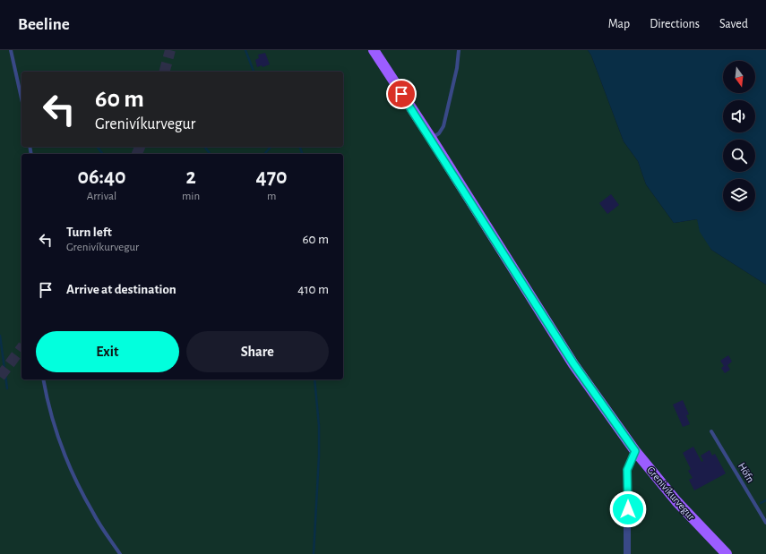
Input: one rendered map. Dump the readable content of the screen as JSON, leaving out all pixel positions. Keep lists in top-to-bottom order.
{
  "streets": {
    "main road": ["Grenivíkurvegur"],
    "lane": ["Höfn"]
  },
  "north": "bottom",
  "page": {
    "header": "Beeline",
    "nav": ["Map", "Directions", "Saved"],
    "turn": ["60 m", "Grenivíkurvegur"],
    "eta": [
      "06:40",
      "Arrival",
      "2",
      "min",
      "470",
      "m"
    ],
    "list": [
      {
        "name": "Turn left",
        "note": "Grenivíkurvegur",
        "value": "60 m"
      },
      {
        "name": "Arrive at destination",
        "value": "410 m"
      }
    ],
    "buttons": ["Exit", "Share"]
  }
}
